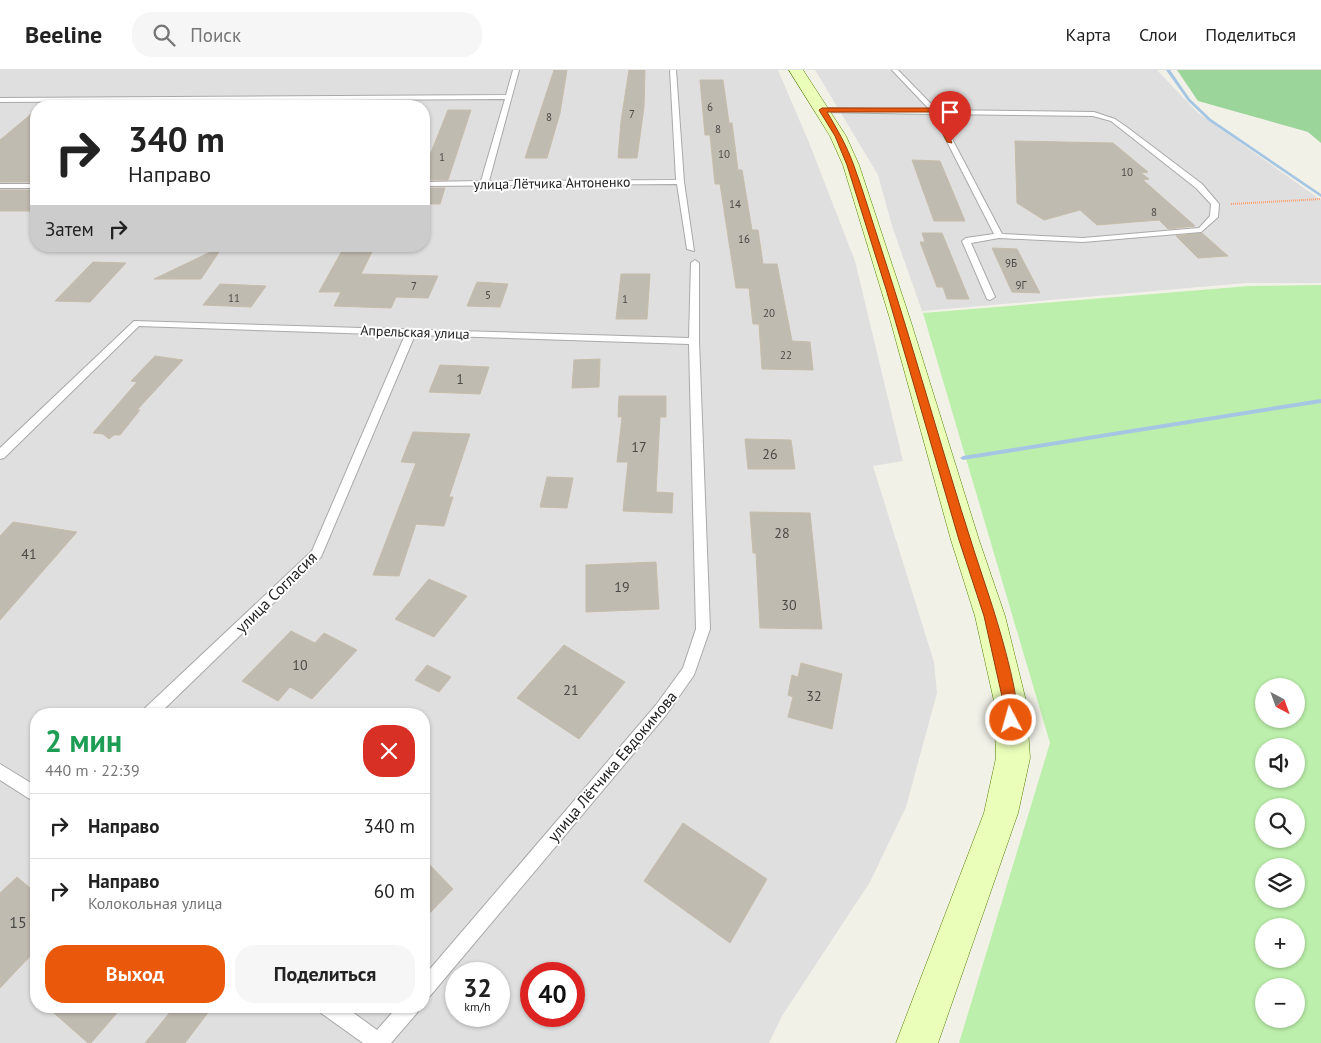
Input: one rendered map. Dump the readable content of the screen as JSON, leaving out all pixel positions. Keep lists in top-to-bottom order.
{
  "streets": {
    "lane": [
      "улица Лётчика Антоненко",
      "Апрельская улица",
      "улица Согласия",
      "улица Лётчика Евдокимова"
    ]
  },
  "crossings": [
    ["Апрельская улица", "улица Согласия"],
    ["Апрельская улица", "улица Лётчика Евдокимова"]
  ],
  "house_numbers": [
    "6",
    "7",
    "8",
    "8",
    "10",
    "1",
    "10",
    "14",
    "8",
    "16",
    "9Б",
    "9Г",
    "7",
    "5",
    "11",
    "1",
    "20",
    "22",
    "1",
    "17",
    "26",
    "28",
    "41",
    "19",
    "30",
    "10",
    "21",
    "32",
    "15"
  ],
  "north": "bottom right",
  "page": {
    "header": "Beeline",
    "search": "Поиск",
    "nav": ["Карта", "Слои", "Поделиться"],
    "turn": ["340 m", "Направо"],
    "then": "Затем",
    "map_buttons": ["+", "−"],
    "heading": ["2 мин", "440 m · 22:39"],
    "list": [
      {
        "name": "Направо",
        "value": "340 m"
      },
      {
        "name": "Направо",
        "note": "Колокольная улица",
        "value": "60 m"
      }
    ],
    "buttons": ["Выход", "Поделиться"],
    "speed": "32 km/h",
    "limit": "40"
  }
}
